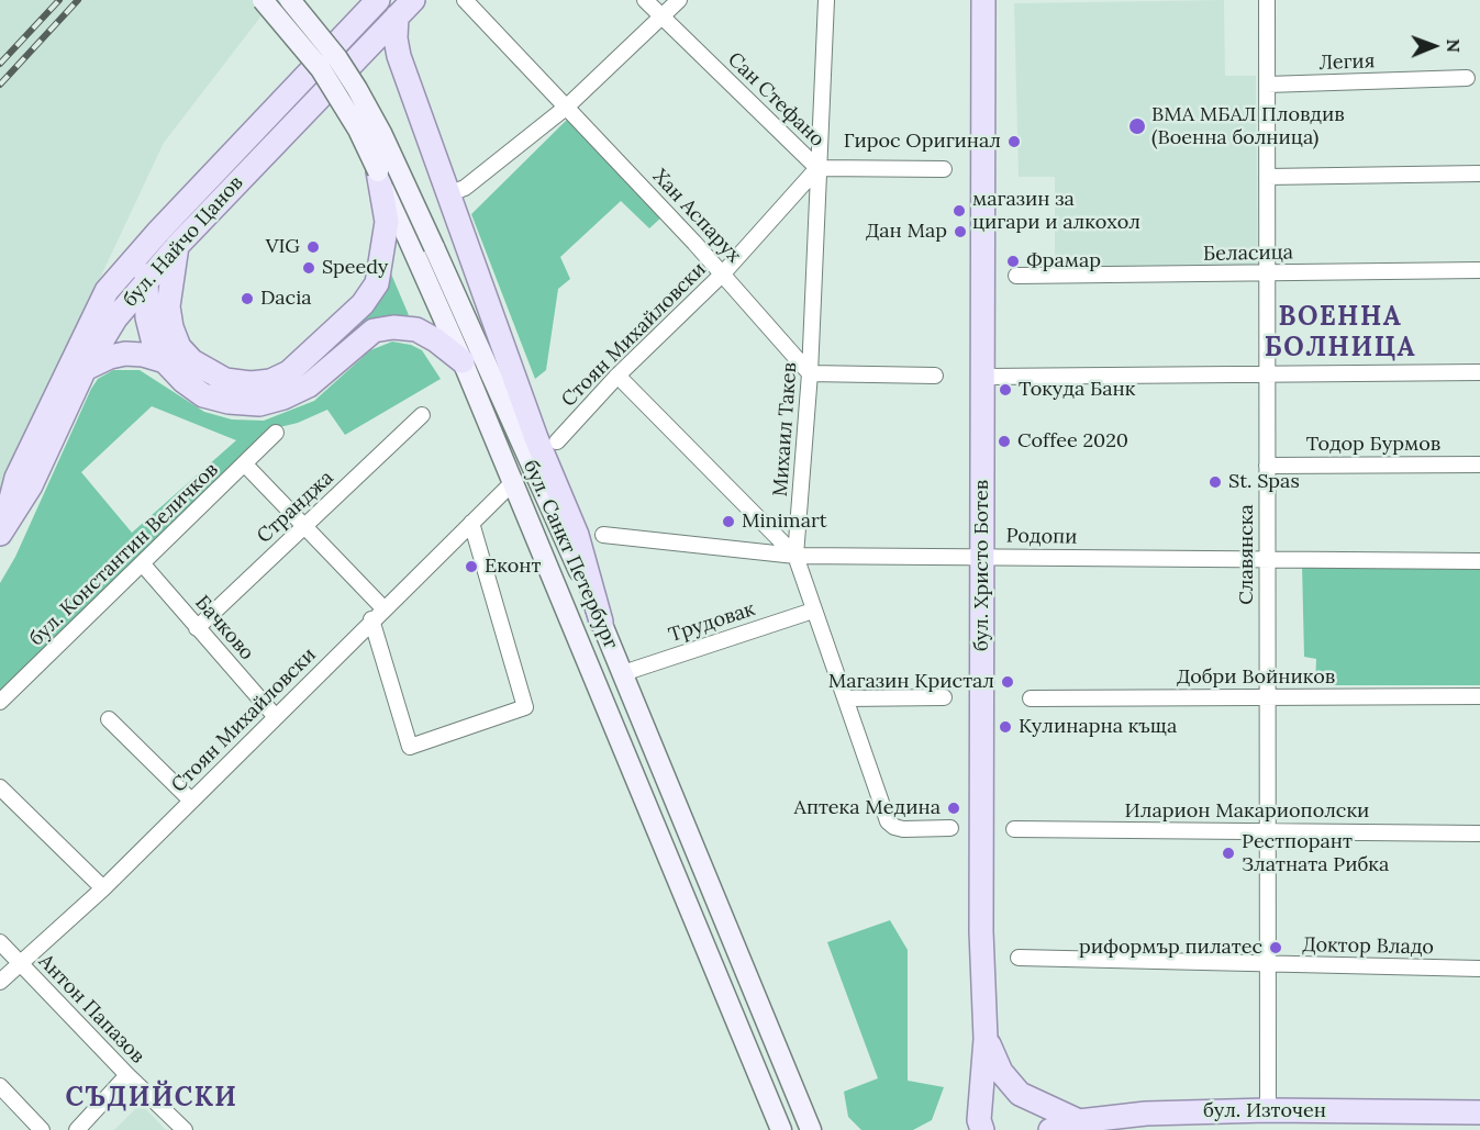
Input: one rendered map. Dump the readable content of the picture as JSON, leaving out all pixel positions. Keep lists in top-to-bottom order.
{
  "streets": {
    "main road": [
      "бул. Найчо Цанов",
      "бул. Санкт Петербург",
      "бул. Христо Ботев",
      "бул. Източен"
    ],
    "street": [
      "Легия",
      "Сан Стефано",
      "Хан Аспарух",
      "Беласица",
      "Стоян Михайловски",
      "Михаил Такев",
      "Тодор Бурмов",
      "Странджа",
      "Родопи",
      "бул. Константин Величков",
      "Славянска",
      "Трудовак",
      "Бачково",
      "Добри Войников",
      "Иларион Макариополски",
      "Доктор Владо",
      "Антон Папазов"
    ]
  },
  "crossings": [
    ["Легия", "Славянска"],
    ["Сан Стефано", "Стоян Михайловски"],
    ["Сан Стефано", "Михаил Такев"],
    ["Хан Аспарух", "Стоян Михайловски"],
    ["Хан Аспарух", "Михаил Такев"],
    ["Беласица", "Славянска"],
    ["Стоян Михайловски", "Михаил Такев"],
    ["Стоян Михайловски", "бул. Санкт Петербург"],
    ["Стоян Михайловски", "Бачково"],
    ["Стоян Михайловски", "Антон Папазов"],
    ["Михаил Такев", "Родопи"],
    ["Михаил Такев", "Трудовак"],
    ["Тодор Бурмов", "Славянска"],
    ["Странджа", "Бачково"],
    ["Родопи", "Славянска"],
    ["Родопи", "бул. Христо Ботев"],
    ["бул. Константин Величков", "Бачково"],
    ["бул. Санкт Петербург", "Трудовак"],
    ["Славянска", "Добри Войников"],
    ["Славянска", "Иларион Макариополски"],
    ["Славянска", "Доктор Владо"],
    ["Славянска", "бул. Източен"]
  ],
  "districts": ["ВОЕННА БОЛНИЦА", "СЪДИЙСКИ"],
  "places": [
    "ВМА МБАЛ Пловдив (Военна болница)",
    "Гирос Оригинал",
    "магазин за цигари и алкохол",
    "Дан Мар",
    "VIG",
    "Фрамар",
    "Speedy",
    "Dacia",
    "Токуда Банк",
    "Coffee 2020",
    "St. Spas",
    "Minimart",
    "Еконт",
    "Магазин Кристал",
    "Кулинарна къща",
    "Аптека Медина",
    "Рестпорант Златната Рибка",
    "риформър пилатес"
  ],
  "north": "right"
}
